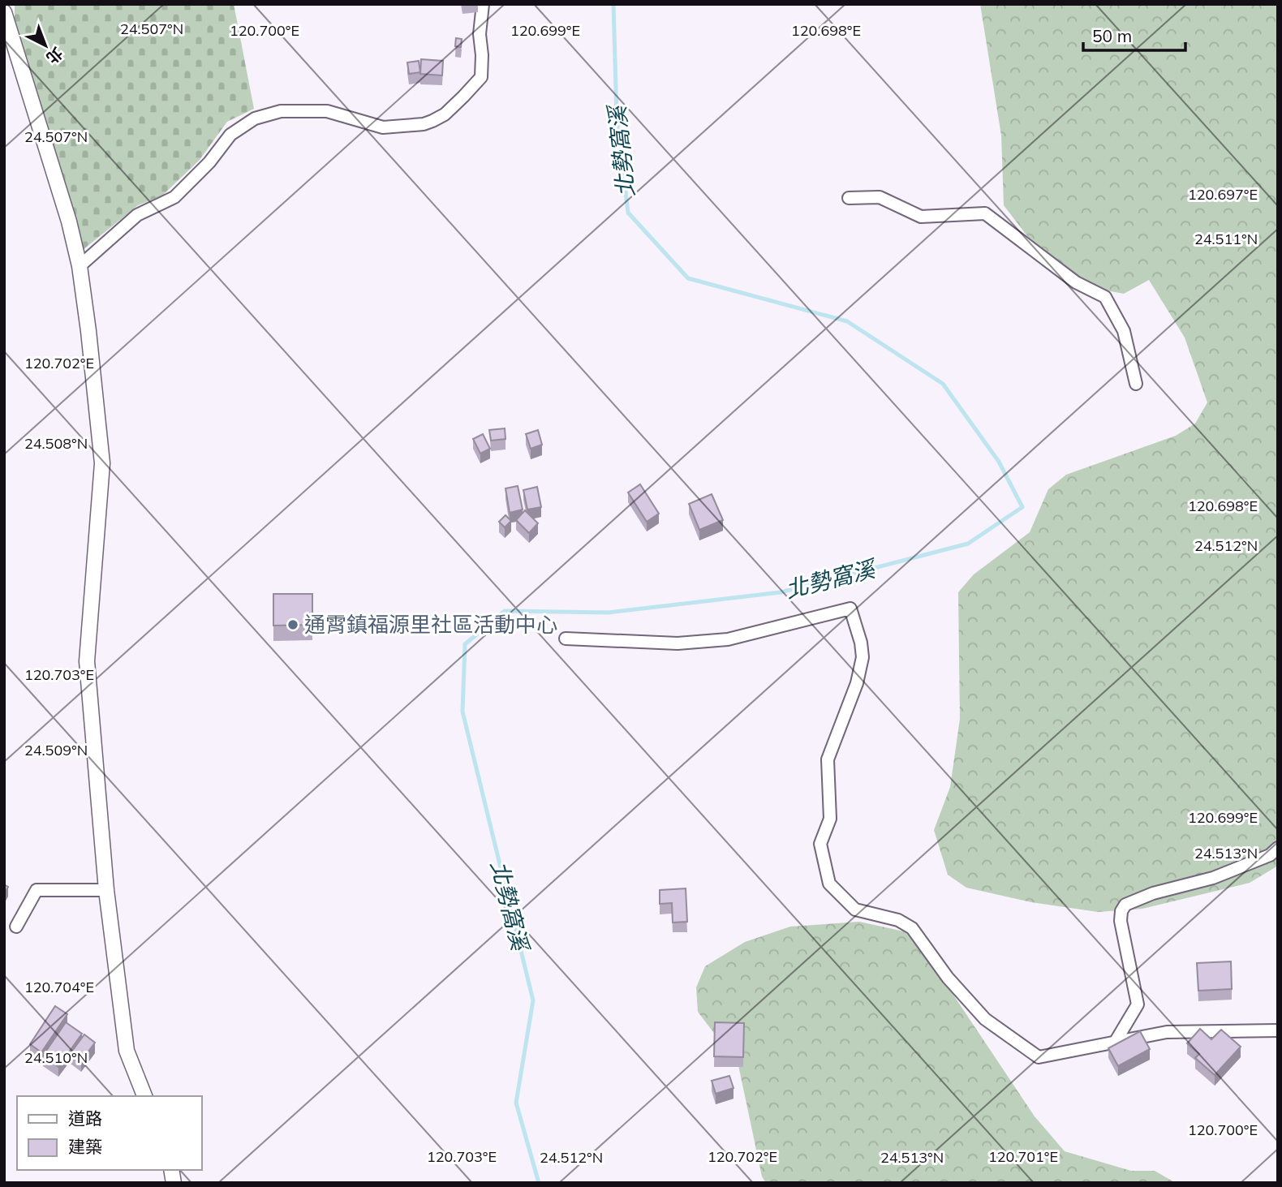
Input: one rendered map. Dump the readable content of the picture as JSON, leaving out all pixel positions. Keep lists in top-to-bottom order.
{
  "water": ["北勢窩溪"],
  "places": ["通霄鎮福源里社區活動中心"],
  "legend": ["道路", "建築"],
  "scale_bar": "50 m",
  "north": "bottom right",
  "coordinates": [
    "24.507°N",
    "120.700°E",
    "120.699°E",
    "120.698°E",
    "120.697°E",
    "24.511°N",
    "120.702°E",
    "24.508°N",
    "24.512°N",
    "120.703°E",
    "24.509°N",
    "24.513°N",
    "120.704°E",
    "24.510°N",
    "120.701°E"
  ]
}
